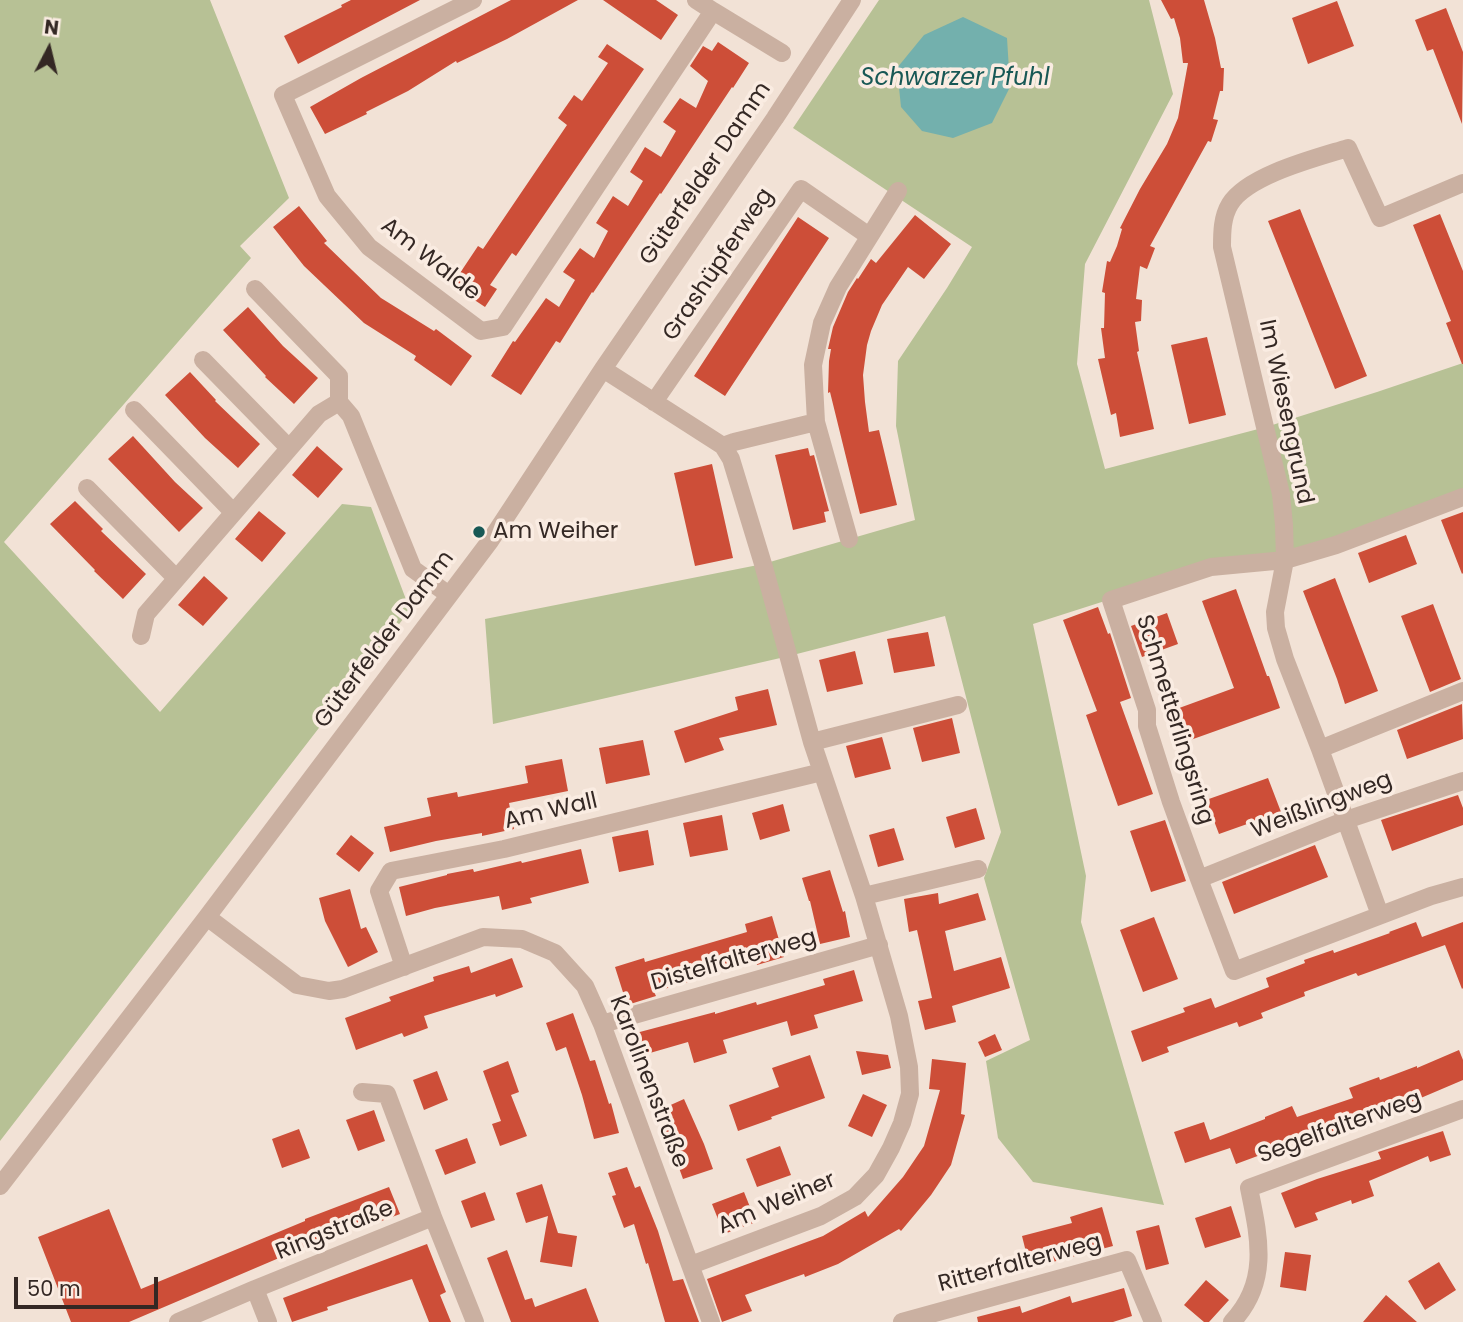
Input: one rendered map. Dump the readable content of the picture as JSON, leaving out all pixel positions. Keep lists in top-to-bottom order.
{
  "streets": {
    "street": [
      "Güterfelder Damm",
      "Am Walde",
      "Grashüpferweg",
      "Im Wiesengrund",
      "Schmetterlingsring",
      "Weißlingweg",
      "Am Wall",
      "Distelfalterweg",
      "Karolinenstraße",
      "Segelfalterweg",
      "Am Weiher",
      "Ringstraße",
      "Ritterfalterweg"
    ]
  },
  "crossings": [
    ["Güterfelder Damm", "Karolinenstraße"],
    ["Im Wiesengrund", "Schmetterlingsring"],
    ["Im Wiesengrund", "Weißlingweg"],
    ["Schmetterlingsring", "Weißlingweg"],
    ["Am Wall", "Karolinenstraße"],
    ["Am Wall", "Am Weiher"],
    ["Distelfalterweg", "Karolinenstraße"],
    ["Distelfalterweg", "Am Weiher"],
    ["Karolinenstraße", "Am Weiher"]
  ],
  "water": ["Schwarzer Pfuhl"],
  "places": ["Am Weiher"],
  "scale_bar": "50 m",
  "north": "top"
}
